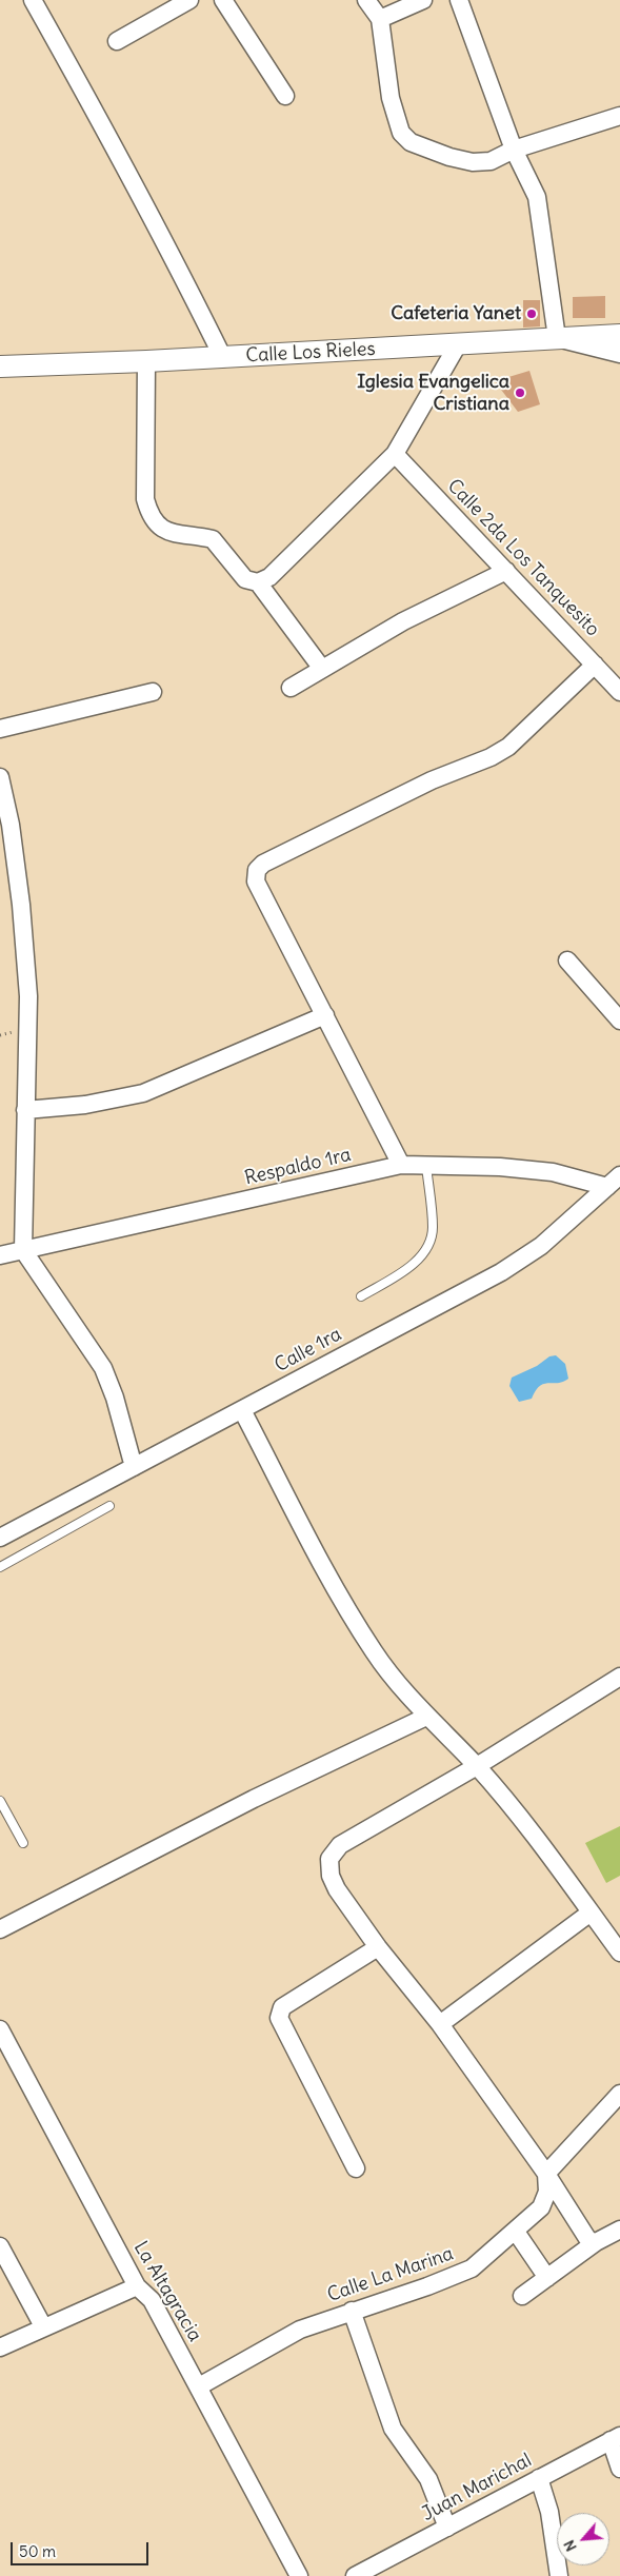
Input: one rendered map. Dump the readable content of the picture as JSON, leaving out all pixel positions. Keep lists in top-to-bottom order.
{
  "streets": {
    "street": [
      "Calle Los Rieles",
      "Calle 2da Los Tanquesito",
      "Respaldo 1ra",
      "Calle 1ra",
      "Calle La Marina",
      "La Altagracia",
      "Juan Marichal"
    ]
  },
  "crossings": [
    ["Respaldo 1ra", "Calle 1ra"],
    ["Calle La Marina", "La Altagracia"]
  ],
  "places": ["Cafeteria Yanet", "Iglesia Evangelica Cristiana"],
  "scale_bar": "50 m",
  "north": "bottom left"
}
